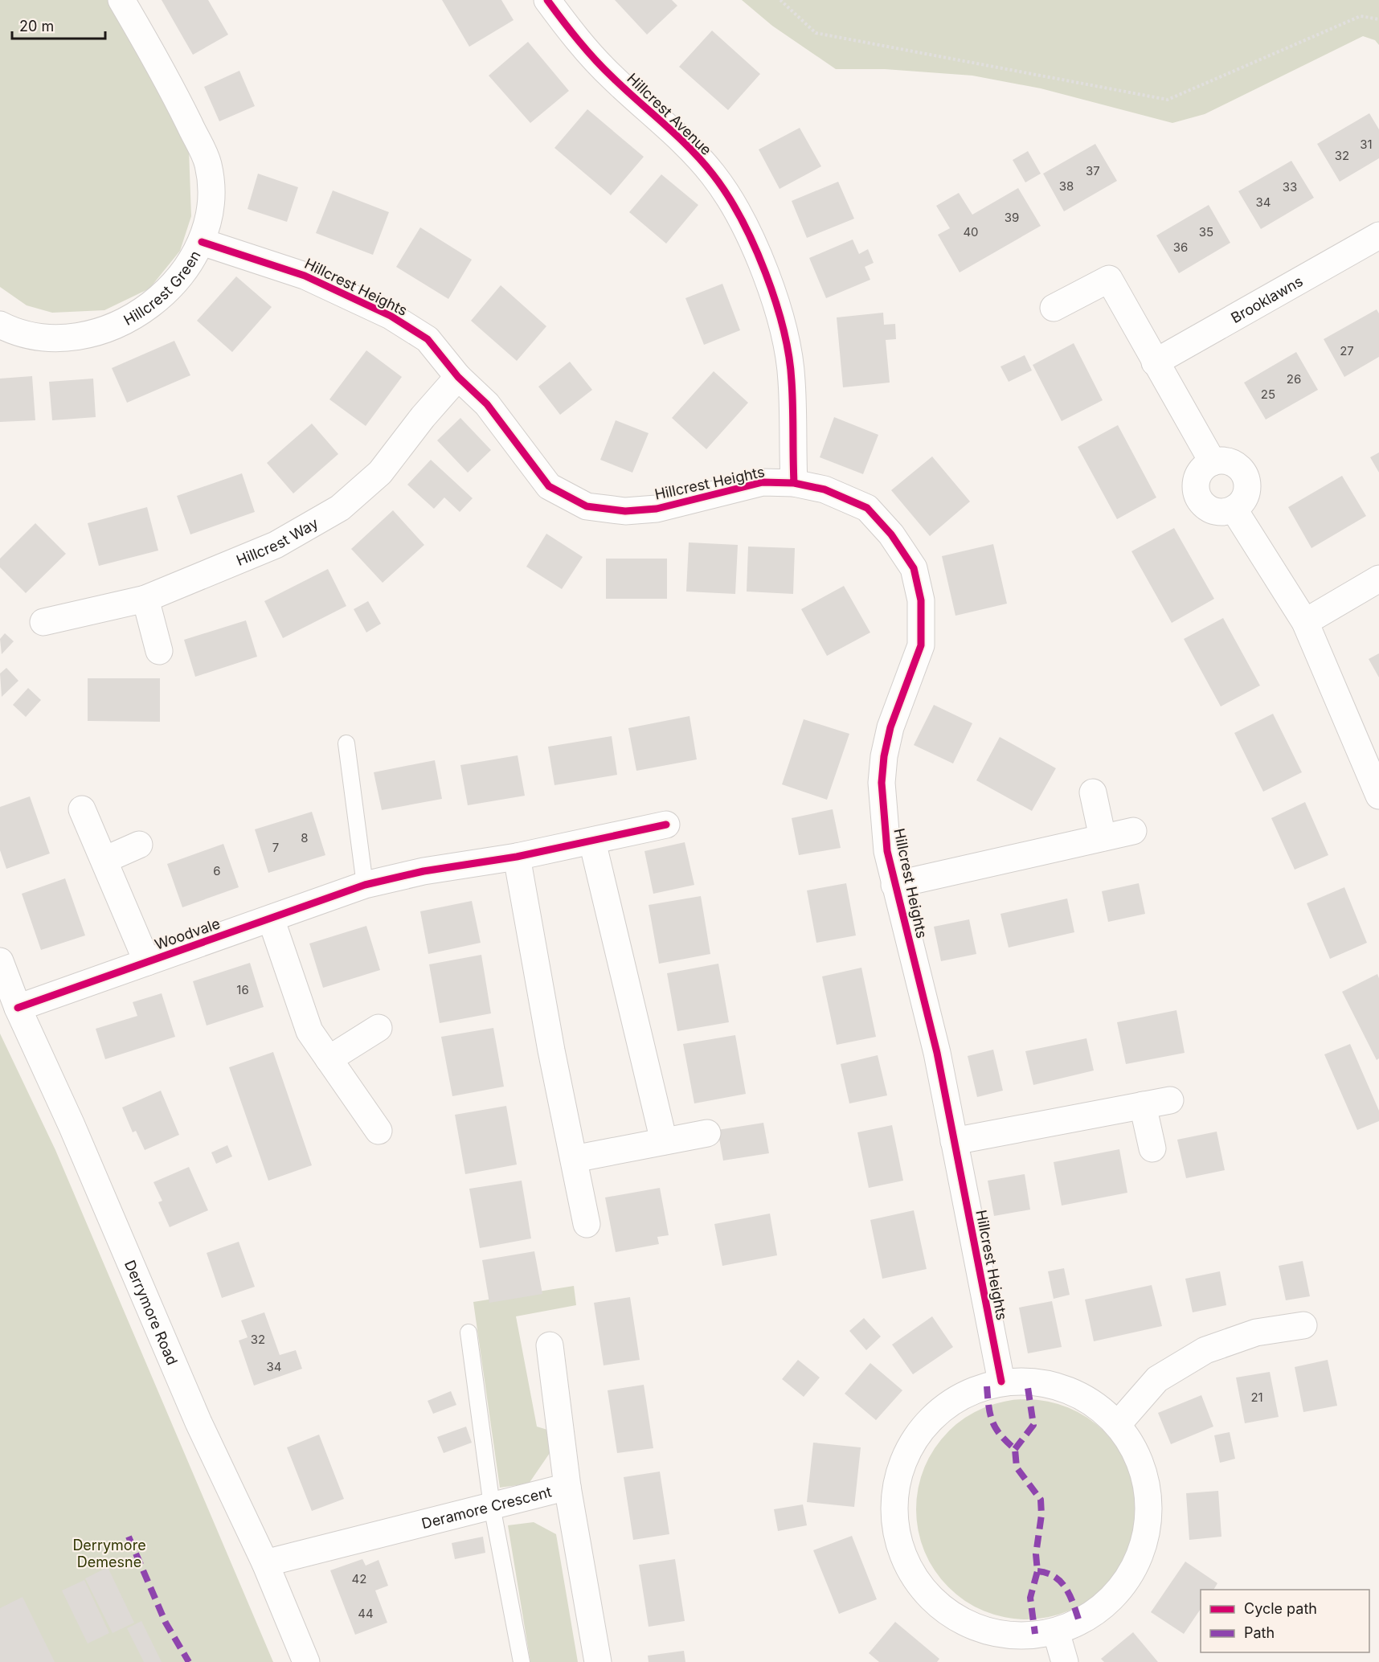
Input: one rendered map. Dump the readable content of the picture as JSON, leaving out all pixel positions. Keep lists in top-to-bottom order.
{
  "streets": {
    "street": [
      "Hillcrest Avenue",
      "Hillcrest Green",
      "Hillcrest Heights",
      "Brooklawns",
      "Hillcrest Way",
      "Woodvale",
      "Derrymore Road",
      "Deramore Crescent"
    ]
  },
  "crossings": [
    ["Hillcrest Avenue", "Hillcrest Heights"],
    ["Hillcrest Green", "Hillcrest Heights"],
    ["Hillcrest Heights", "Hillcrest Way"],
    ["Woodvale", "Derrymore Road"],
    ["Derrymore Road", "Deramore Crescent"]
  ],
  "parks": ["Derrymore Demesne"],
  "house_numbers": [
    "31",
    "32",
    "37",
    "38",
    "33",
    "34",
    "39",
    "40",
    "35",
    "36",
    "27",
    "26",
    "25",
    "8",
    "7",
    "6",
    "16",
    "32",
    "34",
    "21",
    "42",
    "44"
  ],
  "legend": ["Cycle path", "Path"],
  "scale_bar": "20 m"
}
